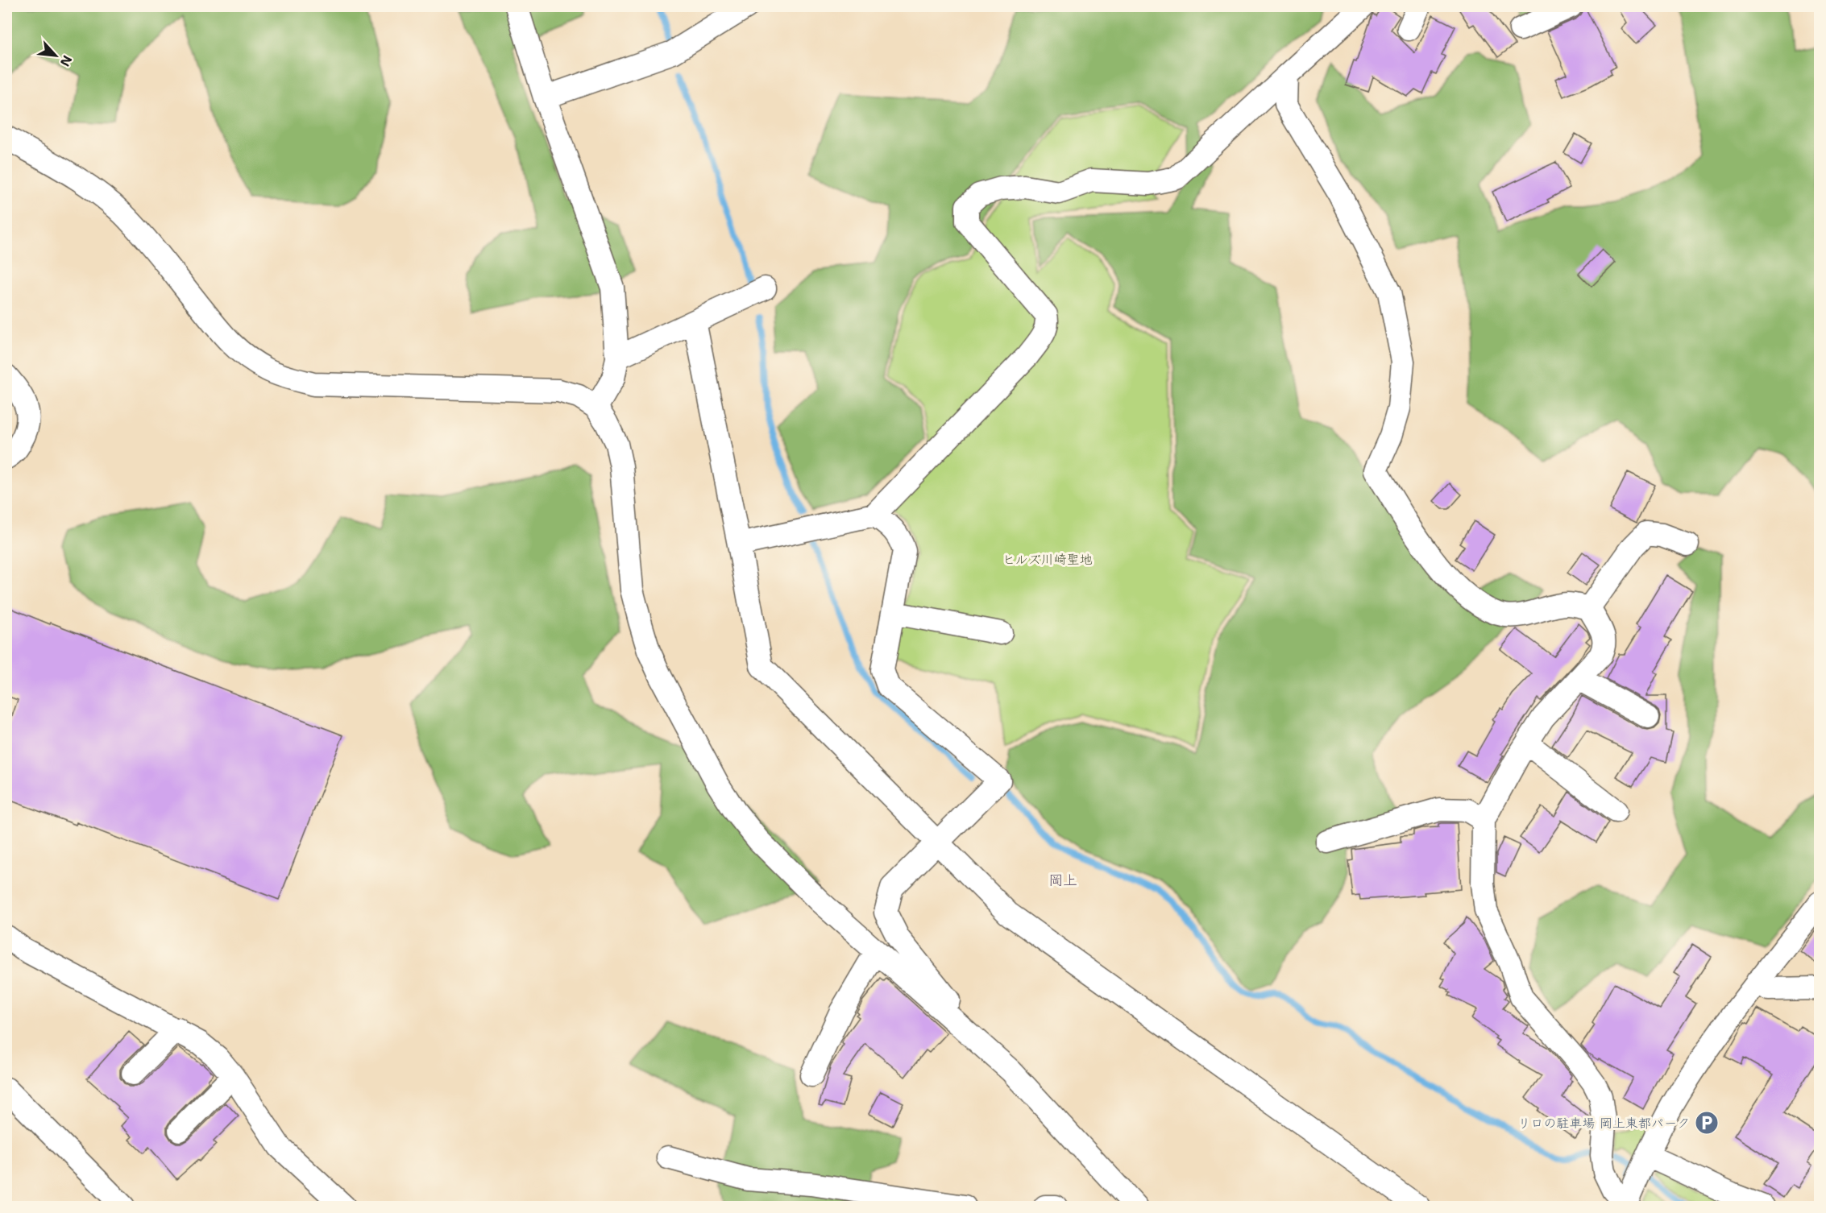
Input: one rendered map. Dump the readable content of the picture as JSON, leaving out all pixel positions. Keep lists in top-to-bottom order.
{
  "districts": ["岡上"],
  "parks": ["ヒルズ川崎聖地"],
  "places": {
    "parking": ["リロの駐車場 岡上東都パーク"]
  },
  "north": "bottom right"
}
